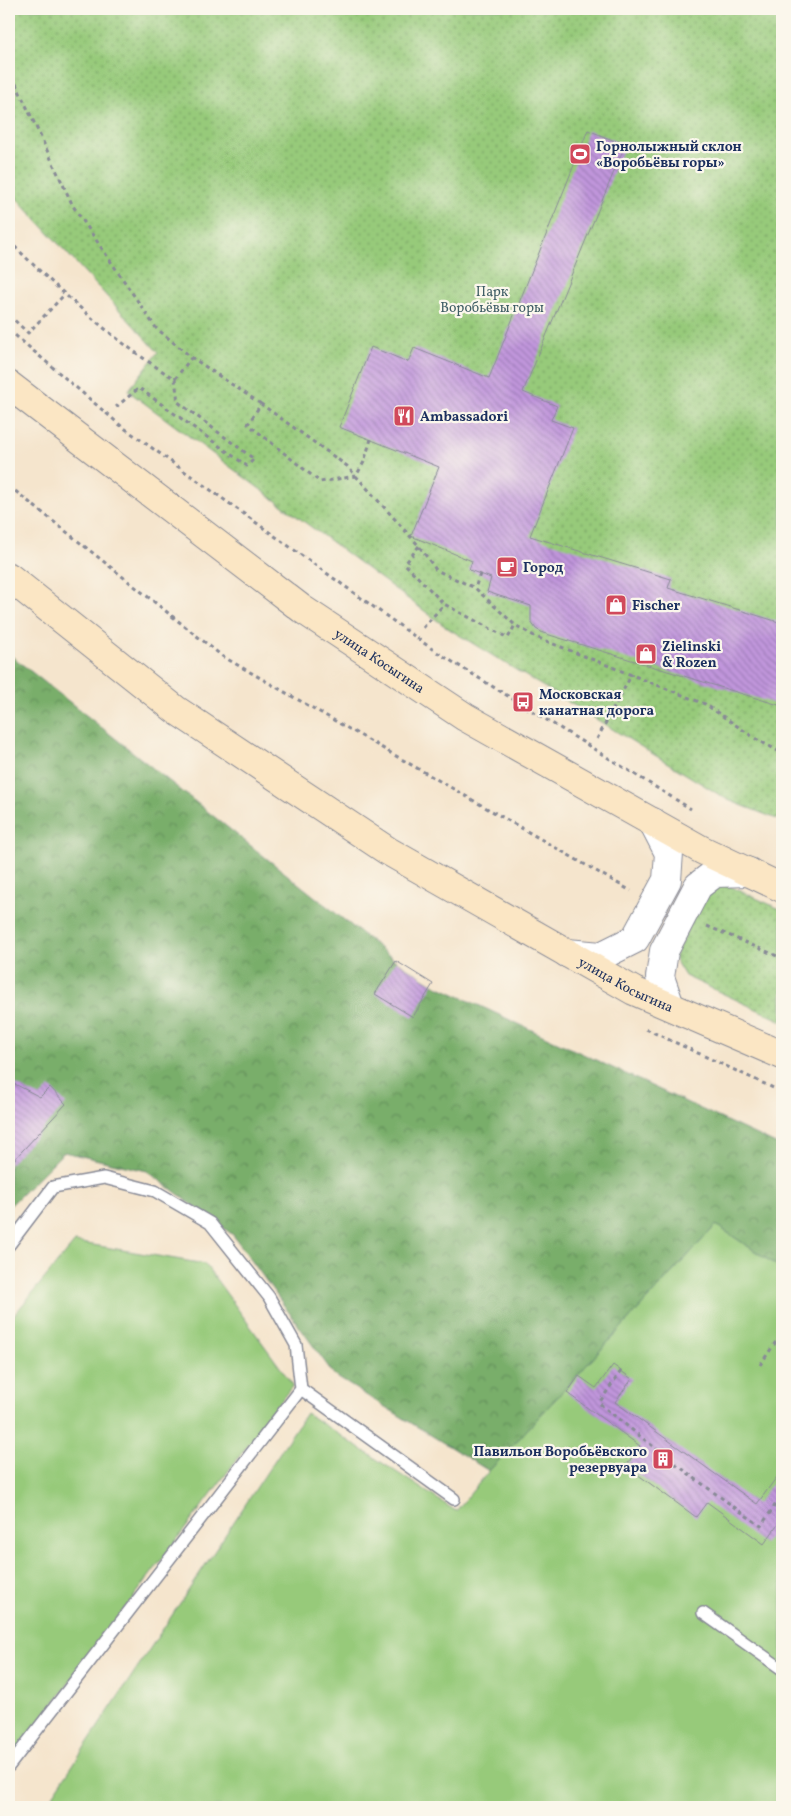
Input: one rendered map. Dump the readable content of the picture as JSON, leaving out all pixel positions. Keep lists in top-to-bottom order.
{
  "streets": {
    "main road": ["улица Косыгина"]
  },
  "parks": ["Парк Воробьёвы горы"],
  "places": {
    "sports": ["Горнолыжный склон «Воробьёвы горы»"],
    "restaurant": ["Ambassadori"],
    "cafe": ["Город"],
    "shop": ["Fischer", "Zielinski & Rozen"],
    "bus stop": ["Московская канатная дорога"],
    "building": ["Павильон Воробьёвского резервуара"]
  }
}
